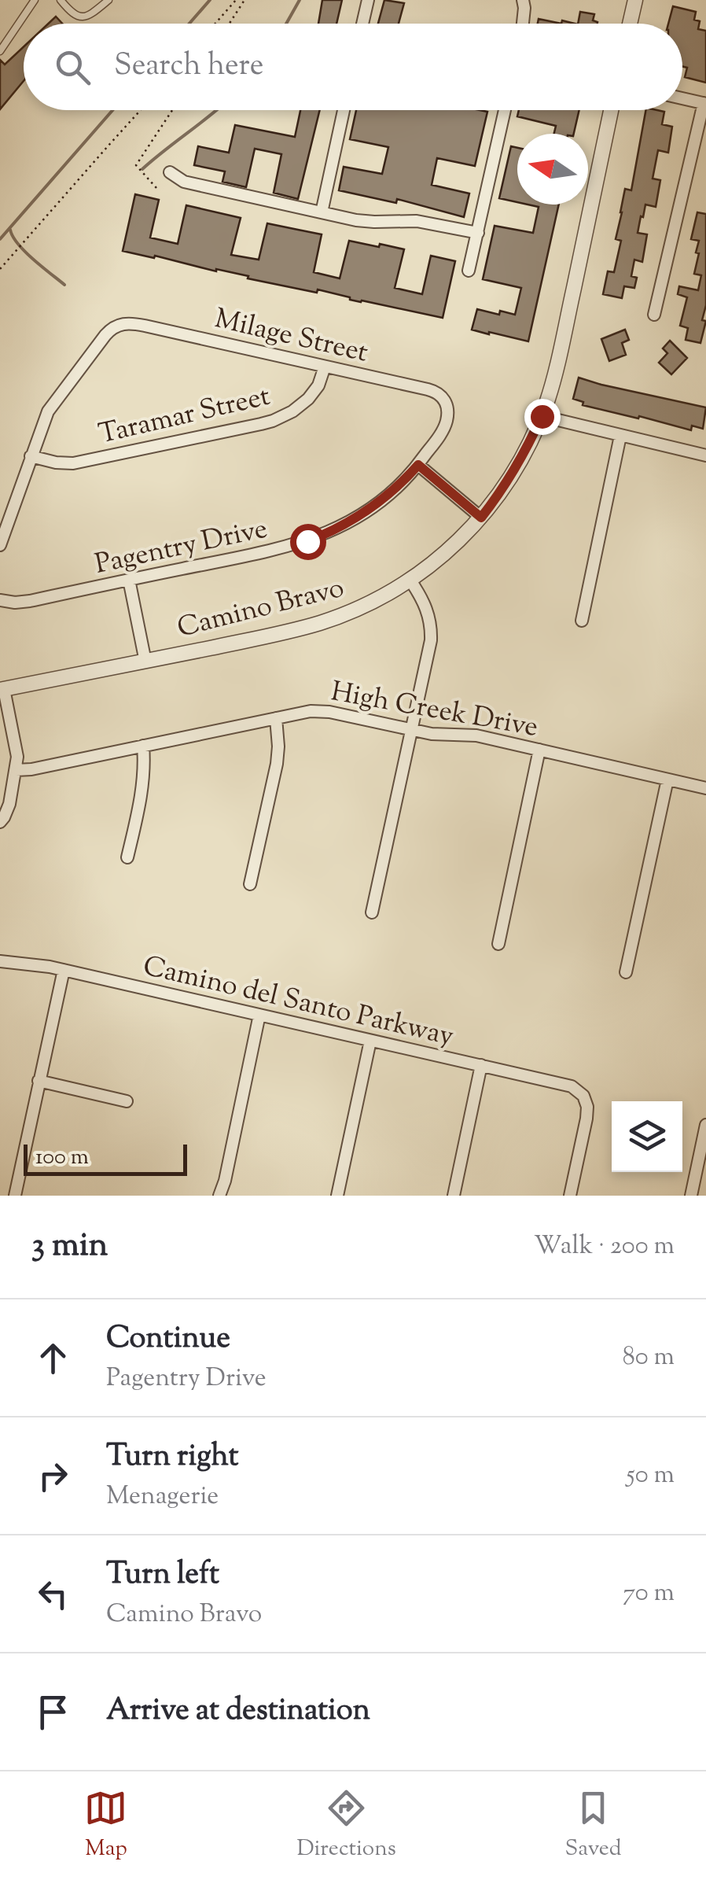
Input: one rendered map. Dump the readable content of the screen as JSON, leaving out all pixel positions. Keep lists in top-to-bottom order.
{
  "streets": {
    "street": [
      "Milage Street",
      "Taramar Street",
      "Pagentry Drive",
      "Camino Bravo",
      "High Creek Drive",
      "Camino del Santo Parkway"
    ]
  },
  "crossings": [
    ["Milage Street", "Taramar Street"],
    ["Milage Street", "Pagentry Drive"]
  ],
  "scale_bar": "100 m",
  "north": "left",
  "page": {
    "search": "Search here",
    "scale": "100 m",
    "heading": ["3 min", "Walk · 200 m"],
    "list": [
      ["Continue", "Pagentry Drive", "80 m"],
      ["Turn right", "Menagerie", "50 m"],
      ["Turn left", "Camino Bravo", "70 m"],
      "Arrive at destination"
    ],
    "nav": ["Map", "Directions", "Saved"]
  }
}
